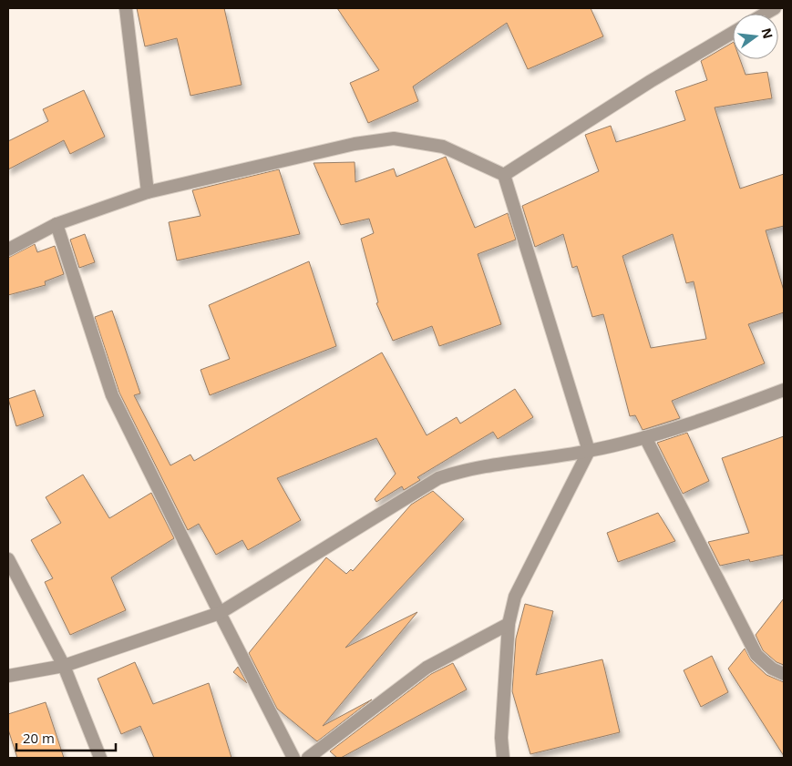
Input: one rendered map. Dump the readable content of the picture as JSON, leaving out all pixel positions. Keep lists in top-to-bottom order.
{
  "scale_bar": "20 m",
  "north": "right"
}
